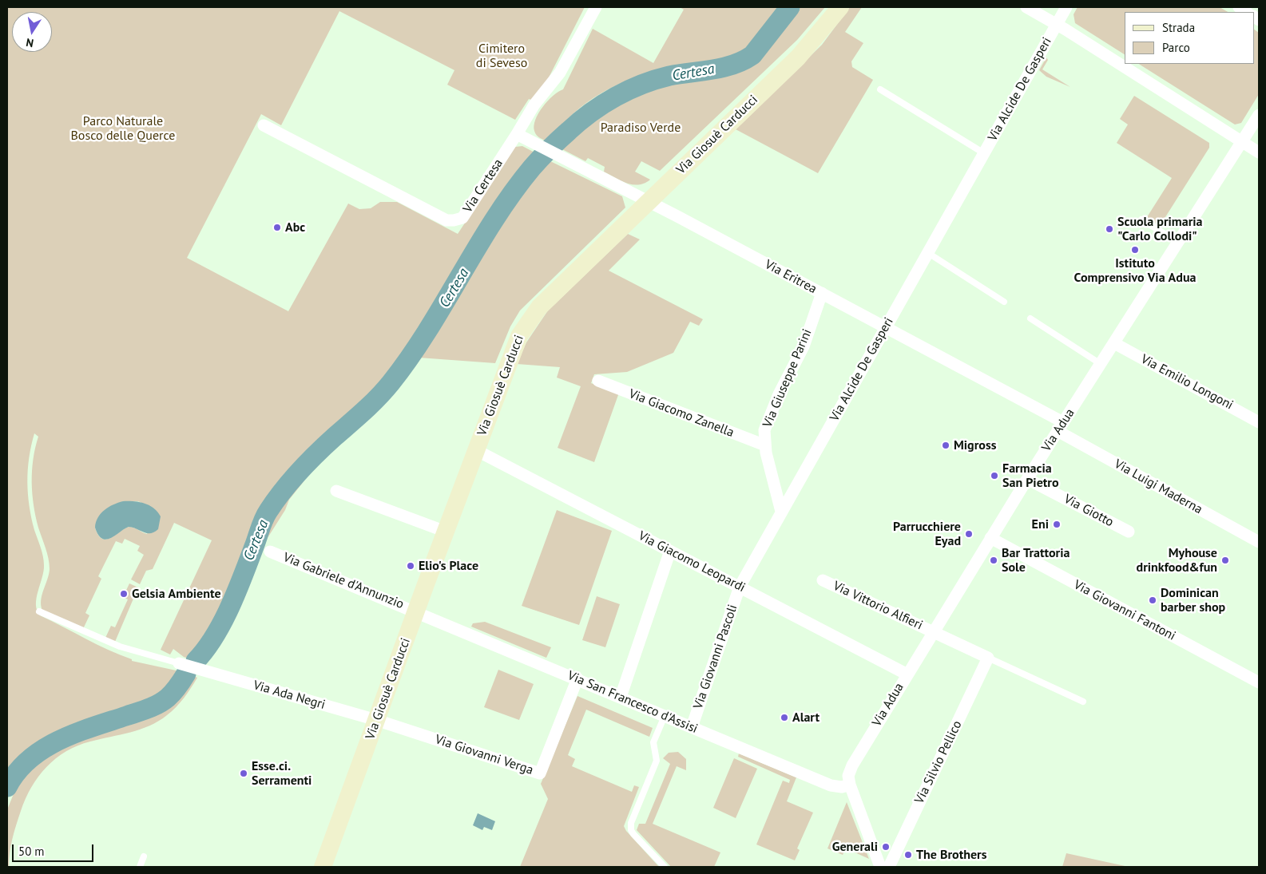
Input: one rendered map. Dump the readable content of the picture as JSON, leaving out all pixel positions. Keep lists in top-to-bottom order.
{
  "streets": {
    "street": [
      "Via Alcide De Gasperi",
      "Via Giosuè Carducci",
      "Via Certesa",
      "Via Eritrea",
      "Via Giuseppe Parini",
      "Via Emilio Longoni",
      "Via Giacomo Zanella",
      "Via Adua",
      "Via Luigi Maderna",
      "Via Giotto",
      "Via Giacomo Leopardi",
      "Via Gabriele d'Annunzio",
      "Via Vittorio Alfieri",
      "Via Giovanni Fantoni",
      "Via Giovanni Pascoli",
      "Via Ada Negri",
      "Via San Francesco d'Assisi",
      "Via Giovanni Verga",
      "Via Silvio Pellico"
    ]
  },
  "crossings": [
    ["Via Alcide De Gasperi", "Via Eritrea"],
    ["Via Alcide De Gasperi", "Via Giuseppe Parini"],
    ["Via Alcide De Gasperi", "Via Giacomo Leopardi"],
    ["Via Alcide De Gasperi", "Via Giovanni Pascoli"],
    ["Via Giosuè Carducci", "Via Eritrea"],
    ["Via Giosuè Carducci", "Via Giacomo Leopardi"],
    ["Via Giosuè Carducci", "Via Gabriele d'Annunzio"],
    ["Via Giosuè Carducci", "Via Ada Negri"],
    ["Via Giosuè Carducci", "Via San Francesco d'Assisi"],
    ["Via Giosuè Carducci", "Via Giovanni Verga"],
    ["Via Certesa", "Via Eritrea"],
    ["Via Eritrea", "Via Giuseppe Parini"],
    ["Via Eritrea", "Via Adua"],
    ["Via Eritrea", "Via Luigi Maderna"],
    ["Via Giuseppe Parini", "Via Giacomo Zanella"],
    ["Via Emilio Longoni", "Via Adua"],
    ["Via Adua", "Via Luigi Maderna"],
    ["Via Adua", "Via Giotto"],
    ["Via Adua", "Via Giacomo Leopardi"],
    ["Via Adua", "Via Vittorio Alfieri"],
    ["Via Adua", "Via Giovanni Fantoni"],
    ["Via Adua", "Via San Francesco d'Assisi"],
    ["Via Giacomo Leopardi", "Via Giovanni Pascoli"],
    ["Via Gabriele d'Annunzio", "Via San Francesco d'Assisi"],
    ["Via Giovanni Pascoli", "Via San Francesco d'Assisi"],
    ["Via Ada Negri", "Via Giovanni Verga"],
    ["Via San Francesco d'Assisi", "Via Giovanni Verga"]
  ],
  "water": ["Certesa"],
  "parks": ["Cimitero di Seveso", "Parco Naturale Bosco delle Querce", "Paradiso Verde"],
  "places": [
    "Abc",
    "Scuola primaria \"Carlo Collodi\"",
    "Istituto Comprensivo Via Adua",
    "Migross",
    "Farmacia San Pietro",
    "Eni",
    "Parrucchiere Eyad",
    "Bar Trattoria Sole",
    "Myhouse drinkfood&fun",
    "Elio's Place",
    "Gelsia Ambiente",
    "Dominican barber shop",
    "Alart",
    "Esse.ci. Serramenti",
    "Generali",
    "The Brothers"
  ],
  "legend": ["Strada", "Parco"],
  "scale_bar": "50 m",
  "north": "bottom"
}
